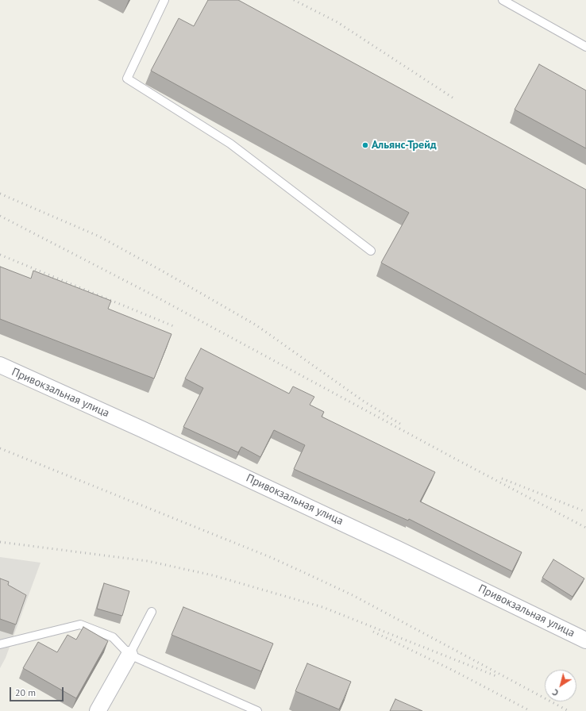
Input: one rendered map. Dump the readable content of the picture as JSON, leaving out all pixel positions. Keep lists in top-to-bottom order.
{
  "streets": {
    "street": ["Привокзальная улица"]
  },
  "places": ["Альянс-Трейд"],
  "scale_bar": "20 m",
  "north": "bottom left"
}
